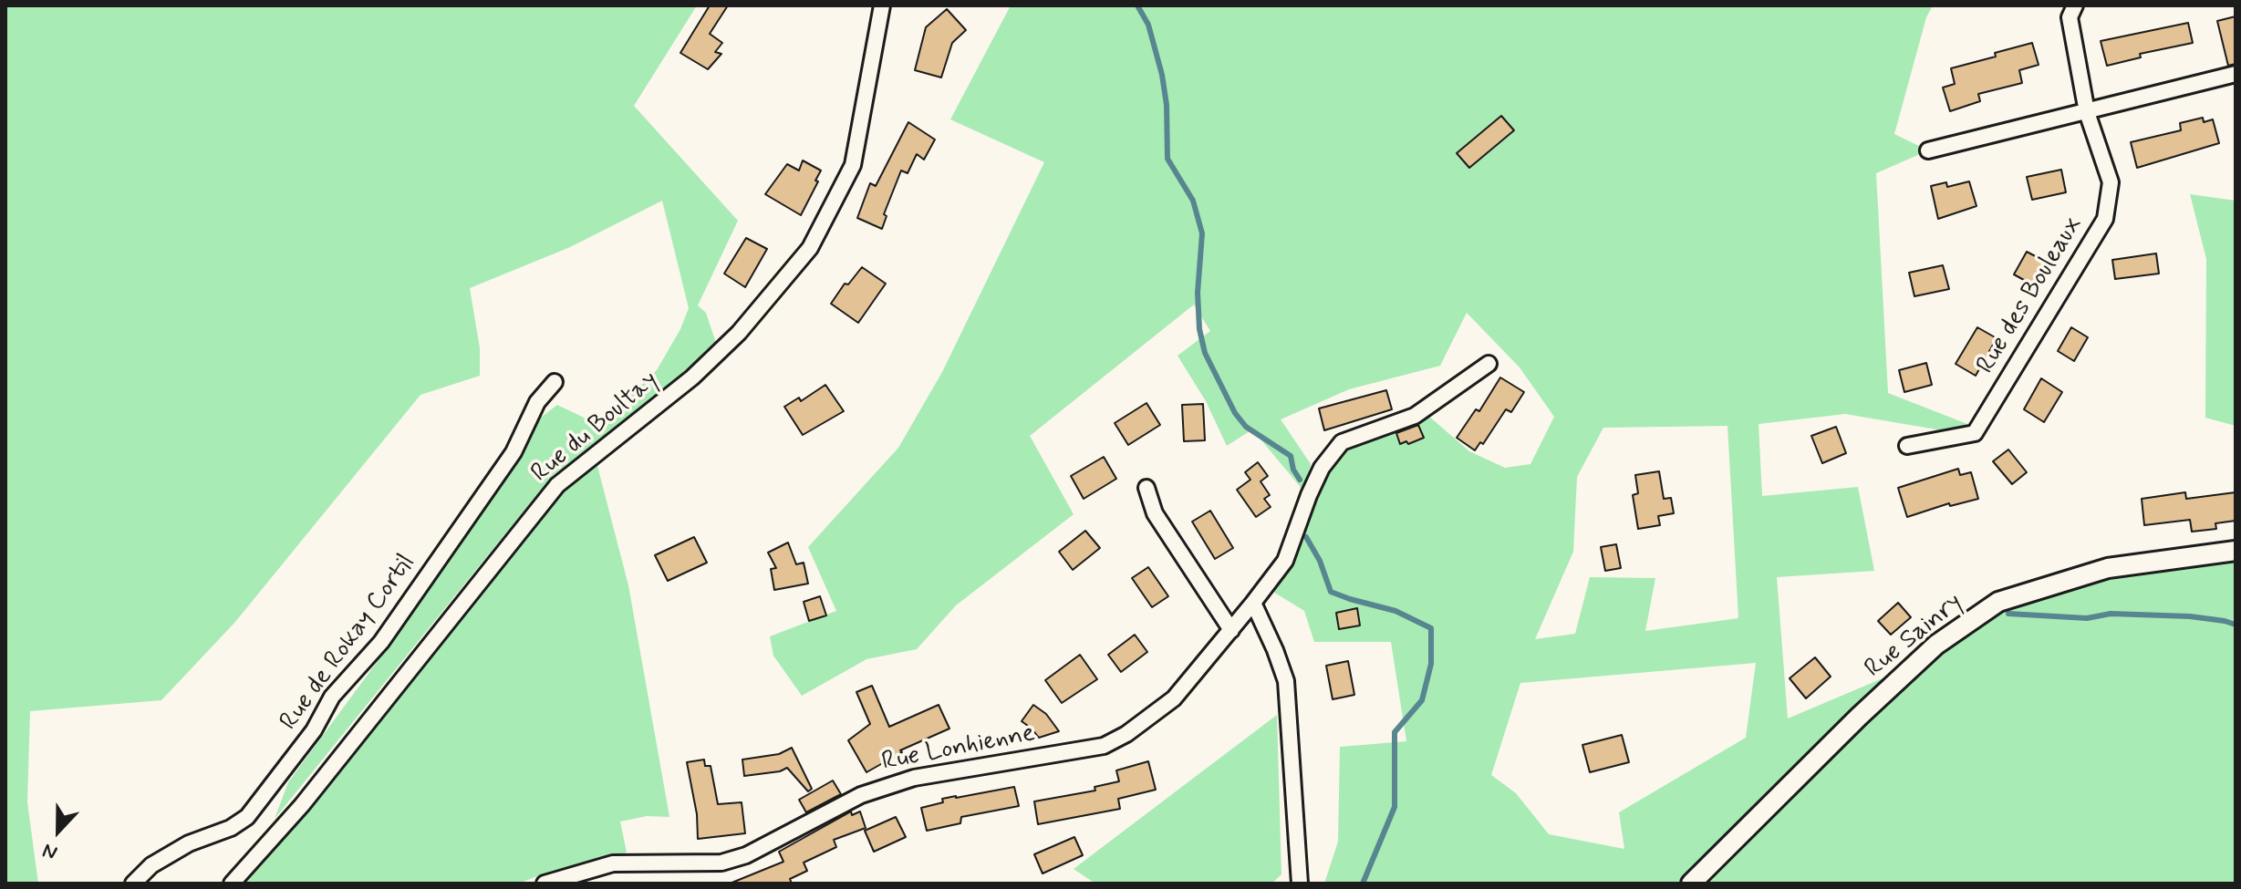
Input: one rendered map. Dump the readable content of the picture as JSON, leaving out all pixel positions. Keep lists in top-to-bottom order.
{
  "streets": {
    "street": [
      "Rue des Bouleaux",
      "Rue du Boultay",
      "Rue Sainry",
      "Rue de Rokay Cortil",
      "Rue Lonhienne"
    ]
  },
  "north": "bottom"
}
